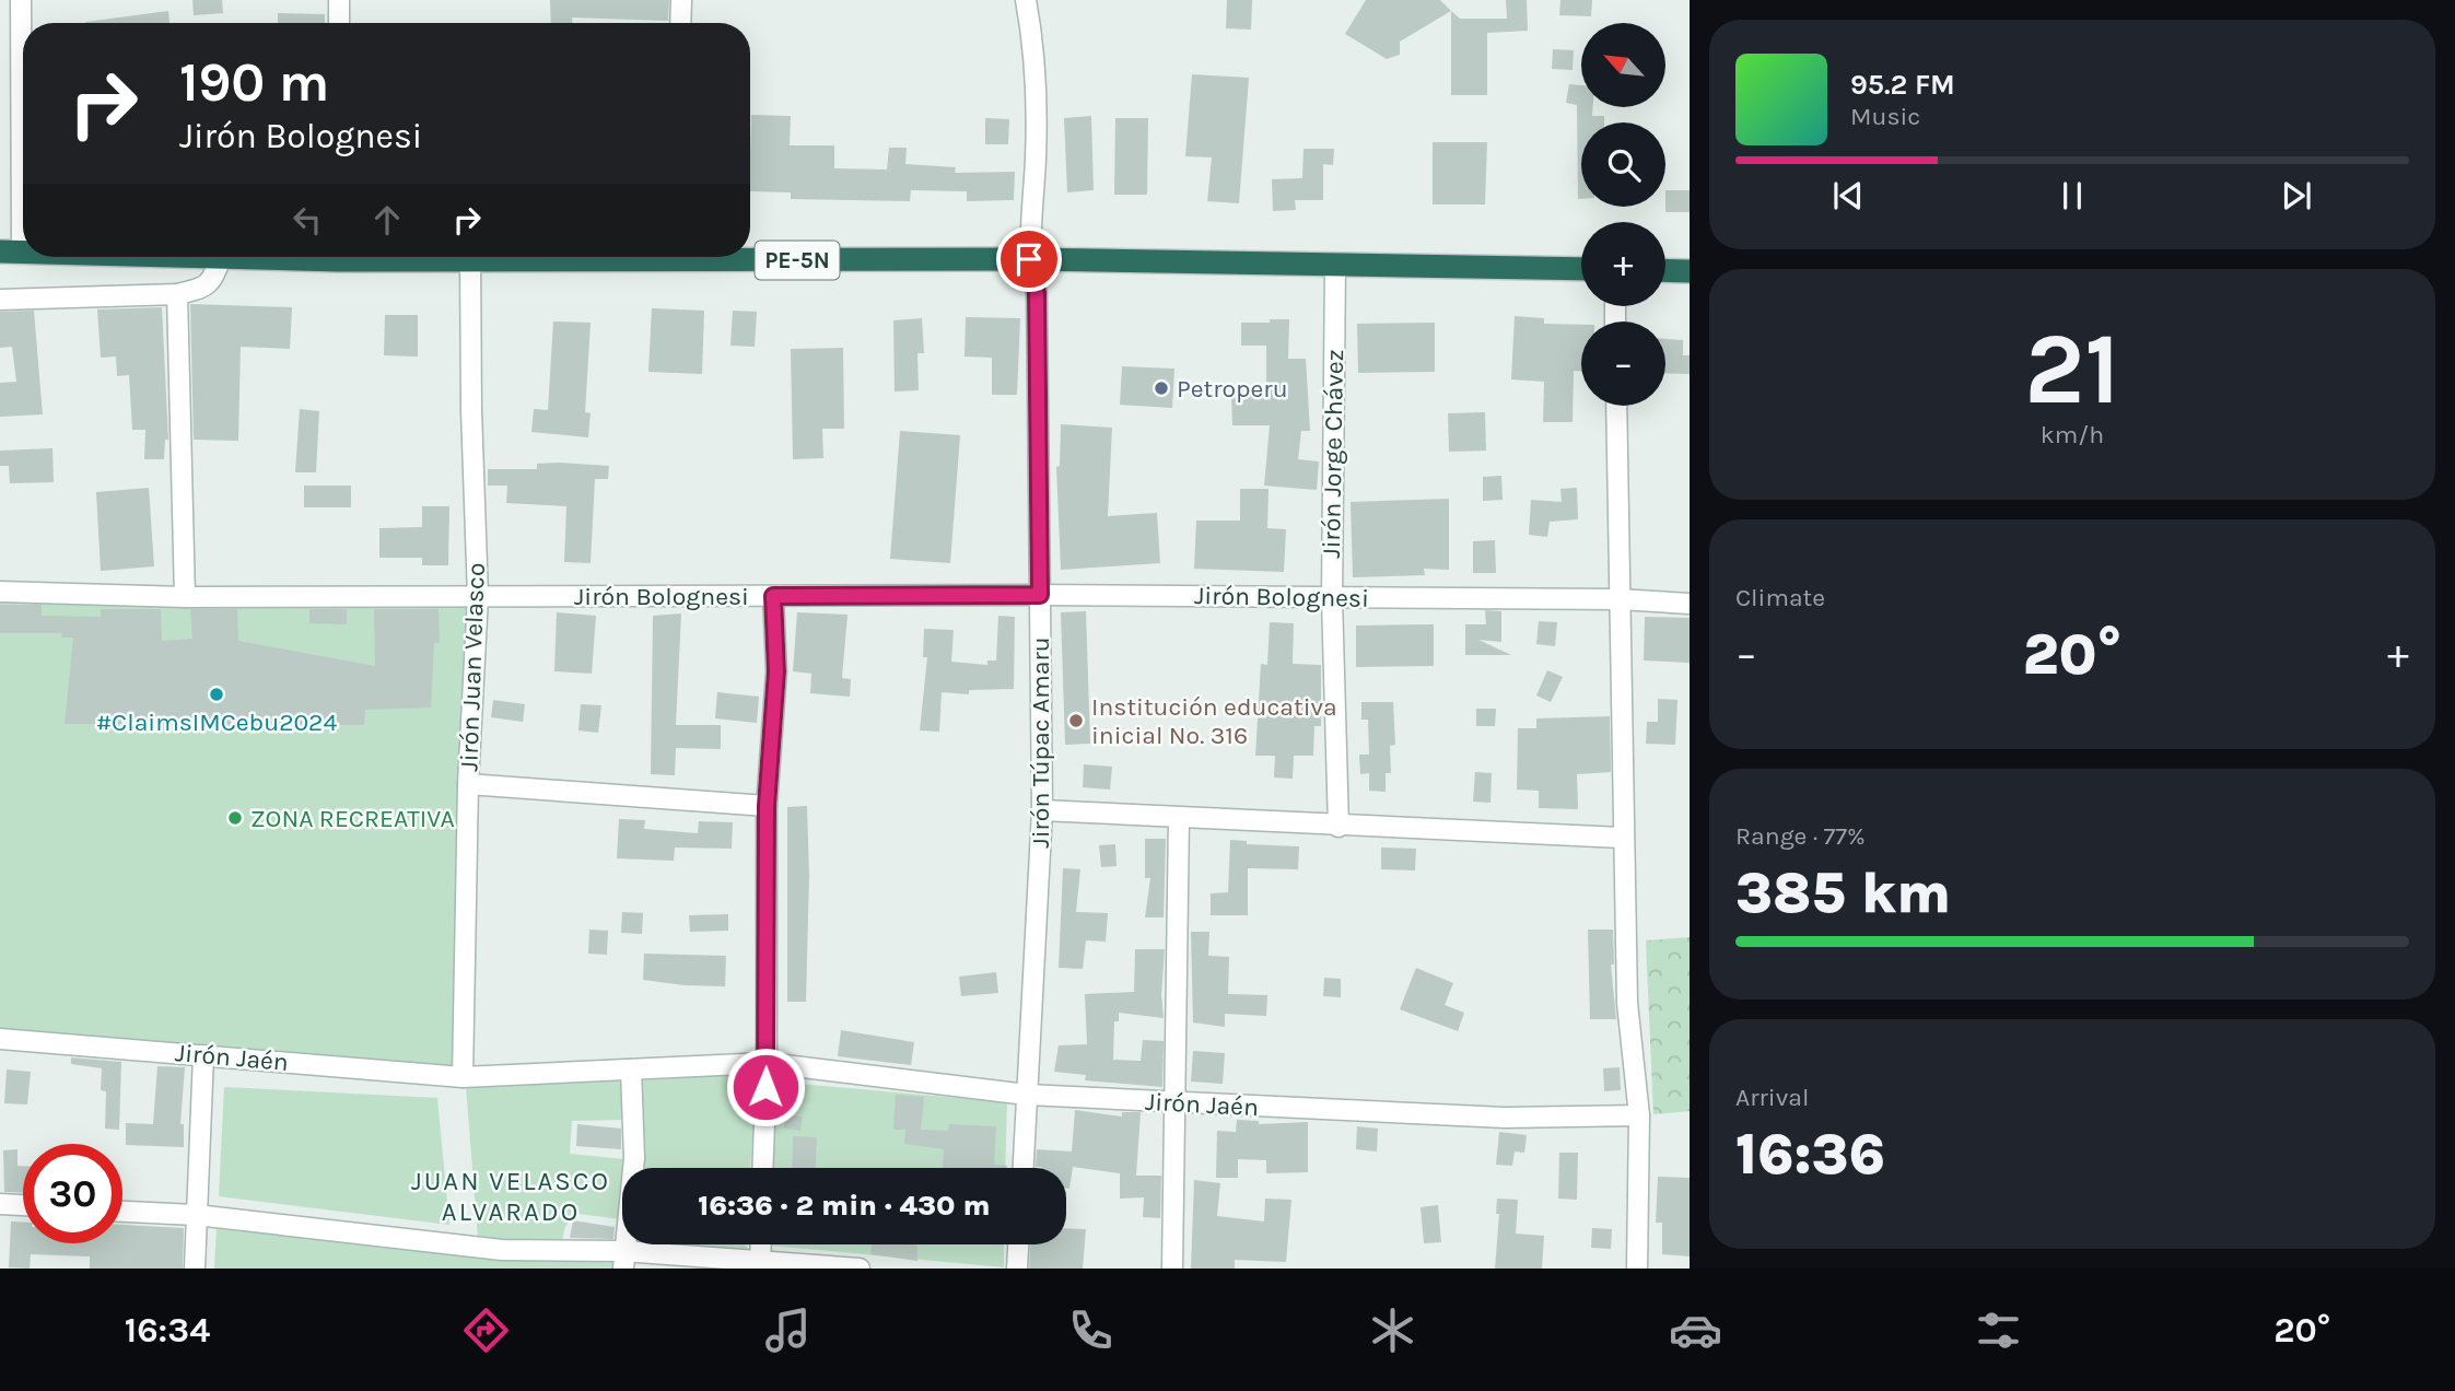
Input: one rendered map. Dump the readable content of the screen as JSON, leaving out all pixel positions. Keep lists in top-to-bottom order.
{
  "streets": {
    "highway": ["PE-5N"],
    "street": [
      "Jirón Jorge Chávez",
      "Jirón Bolognesi",
      "Jirón Juan Velasco",
      "Jirón Túpac Amaru",
      "Jirón Jaén"
    ]
  },
  "crossings": [
    ["PE-5N", "Jirón Jorge Chávez"],
    ["PE-5N", "Jirón Juan Velasco"],
    ["PE-5N", "Jirón Túpac Amaru"],
    ["Jirón Jorge Chávez", "Jirón Bolognesi"],
    ["Jirón Bolognesi", "Jirón Juan Velasco"],
    ["Jirón Bolognesi", "Jirón Túpac Amaru"],
    ["Jirón Juan Velasco", "Jirón Jaén"],
    ["Jirón Túpac Amaru", "Jirón Jaén"]
  ],
  "districts": ["JUAN VELASCO ALVARADO"],
  "places": [
    "Petroperu",
    "#ClaimsIMCebu2024",
    "Institución educativa inicial No. 316",
    "ZONA RECREATIVA"
  ],
  "north": "top left",
  "page": {
    "map_buttons": ["+", "−"],
    "turn": ["190 m", "Jirón Bolognesi"],
    "song": ["95.2 FM", "Music"],
    "tile": [
      ["21", "km/h"],
      "Climate",
      ["Range · 77%", "385 km"],
      ["Arrival", "16:36"]
    ],
    "heat": ["−", "20°", "+"],
    "limit": "30",
    "trip": "16:36 · 2 min · 430 m",
    "tabs": ["16:34", "20°"]
  }
}
